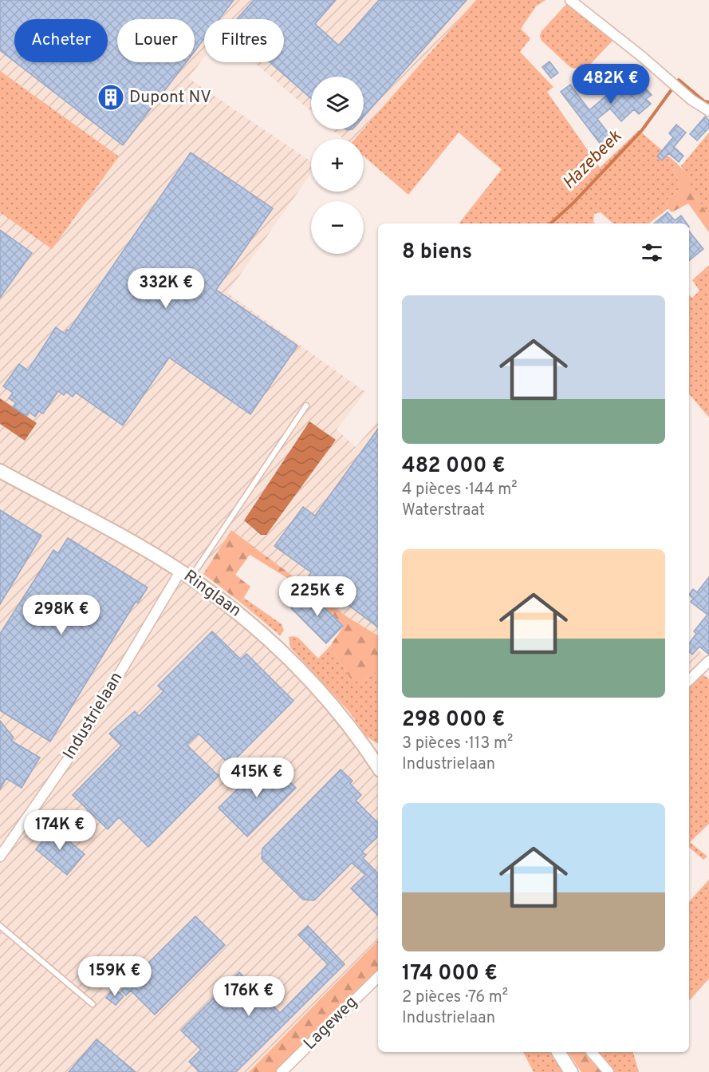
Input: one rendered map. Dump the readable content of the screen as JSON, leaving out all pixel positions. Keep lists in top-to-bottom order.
{
  "streets": {
    "main road": ["Ringlaan"],
    "street": ["Industrielaan", "Lageweg"]
  },
  "crossings": [
    ["Ringlaan", "Industrielaan"]
  ],
  "water": ["Hazebeek"],
  "places": {
    "building": ["Dupont NV"]
  },
  "page": {
    "chip": ["Acheter", "Louer", "Filtres"],
    "price": [
      "482K €",
      "332K €",
      "225K €",
      "298K €",
      "415K €",
      "174K €",
      "159K €",
      "176K €"
    ],
    "map_buttons": ["+", "−"],
    "heading": "8 biens",
    "list": [
      {
        "name": "482 000 €",
        "note": "4 pièces · 144 m² · Waterstraat"
      },
      {
        "name": "298 000 €",
        "note": "3 pièces · 113 m² · Industrielaan"
      },
      {
        "name": "174 000 €",
        "note": "2 pièces · 76 m² · Industrielaan"
      }
    ]
  }
}
